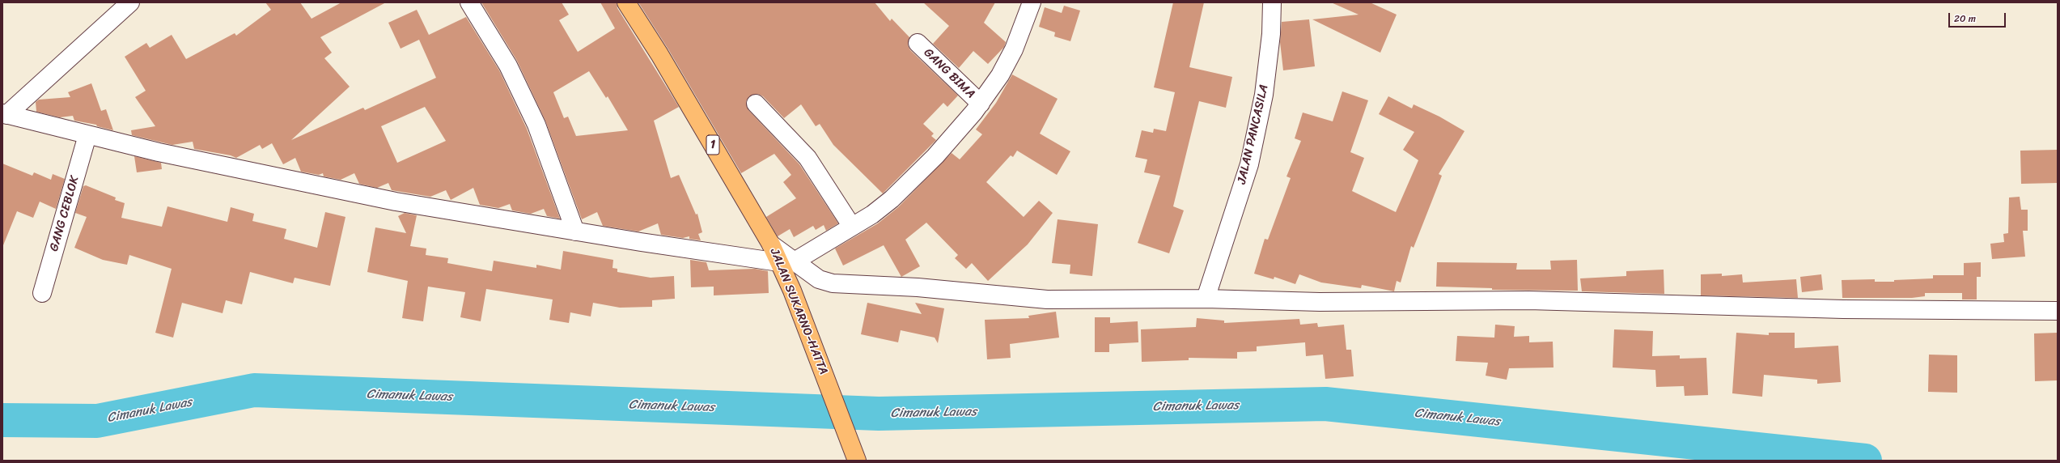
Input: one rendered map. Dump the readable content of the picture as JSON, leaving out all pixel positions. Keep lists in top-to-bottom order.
{
  "streets": {
    "highway": ["1", "JALAN SUKARNO-HATTA"],
    "street": ["GANG BIMA", "JALAN PANCASILA", "GANG CEBLOK"]
  },
  "water": ["Cimanuk Lawas"],
  "scale_bar": "20 m"
}
